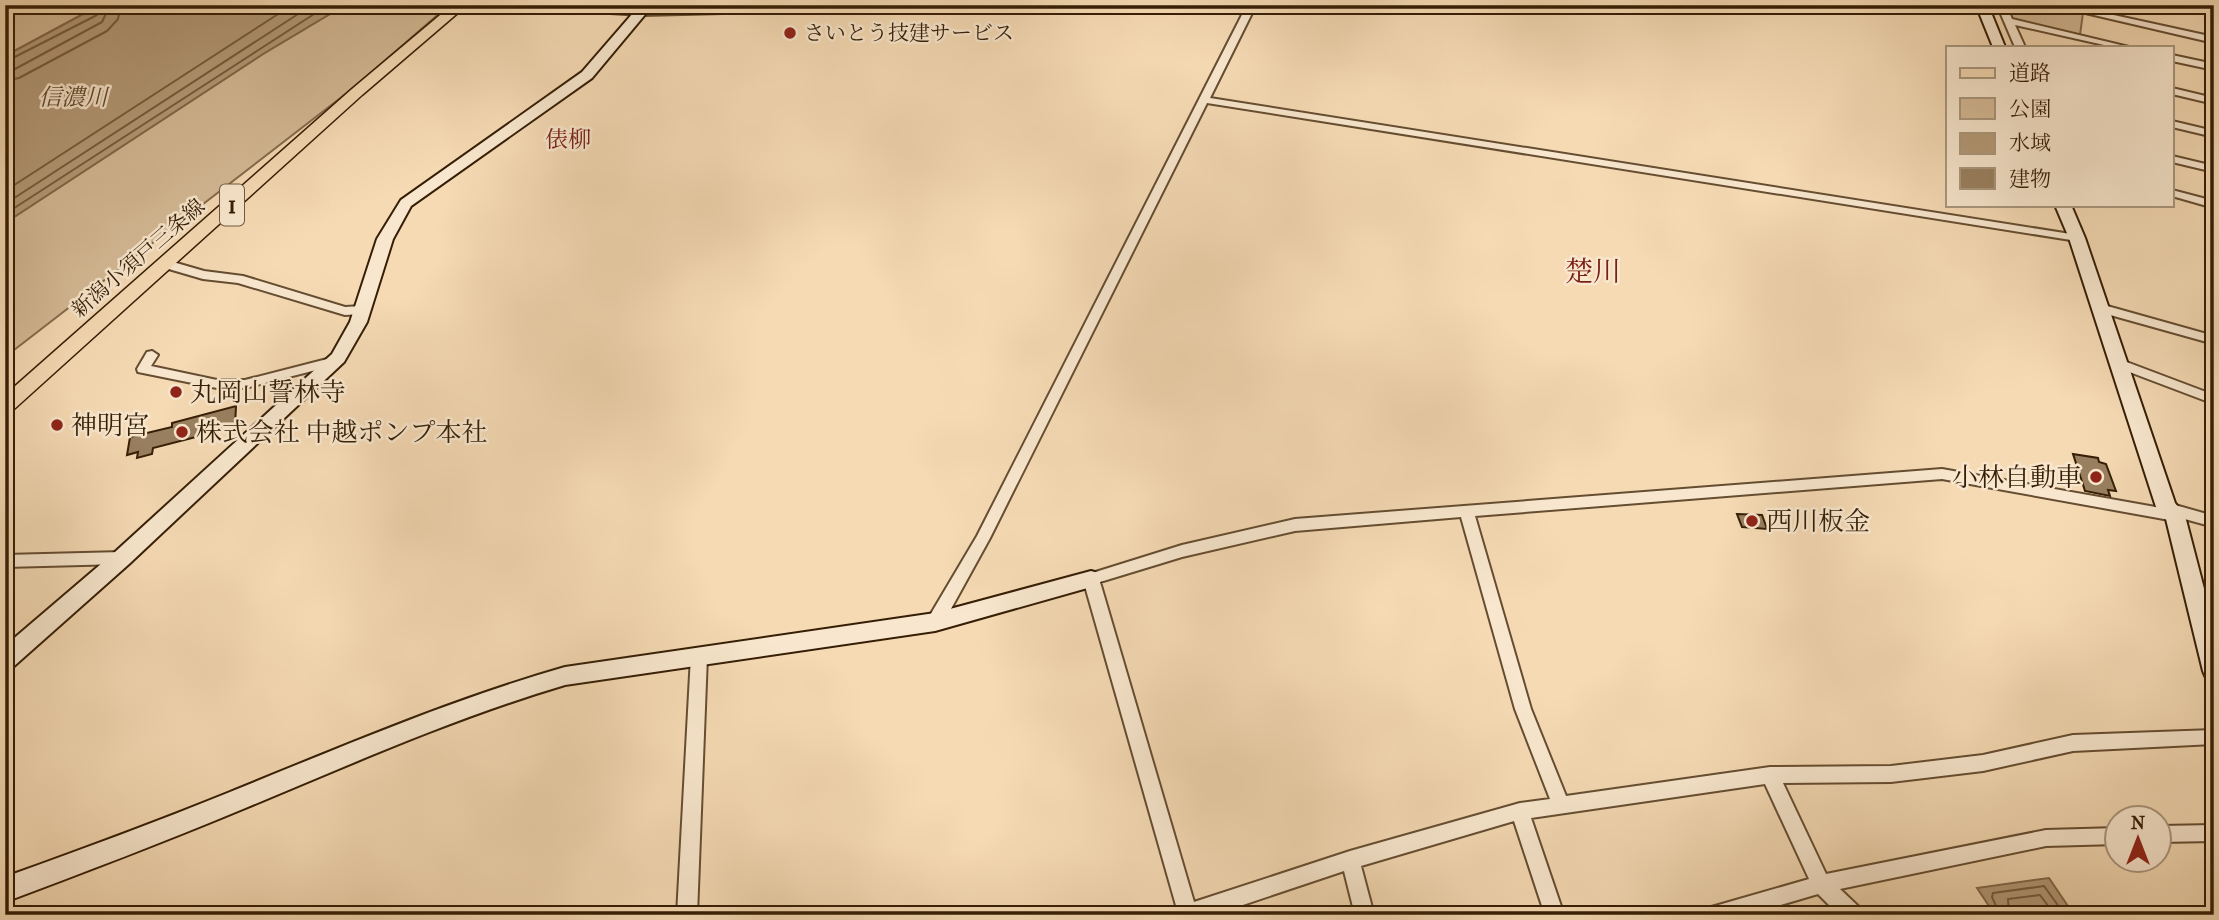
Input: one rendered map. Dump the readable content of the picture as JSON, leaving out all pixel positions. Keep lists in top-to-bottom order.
{
  "streets": {
    "main road": ["1", "新潟小須戸三条線"]
  },
  "districts": ["俵柳", "楚川"],
  "water": ["信濃川"],
  "places": [
    "さいとう技建サービス",
    "丸岡山誓林寺",
    "神明宮",
    "株式会社 中越ポンプ本社",
    "小林自動車",
    "西川板金"
  ],
  "legend": [
    "道路",
    "公園",
    "水域",
    "建物"
  ],
  "north": "top"
}
